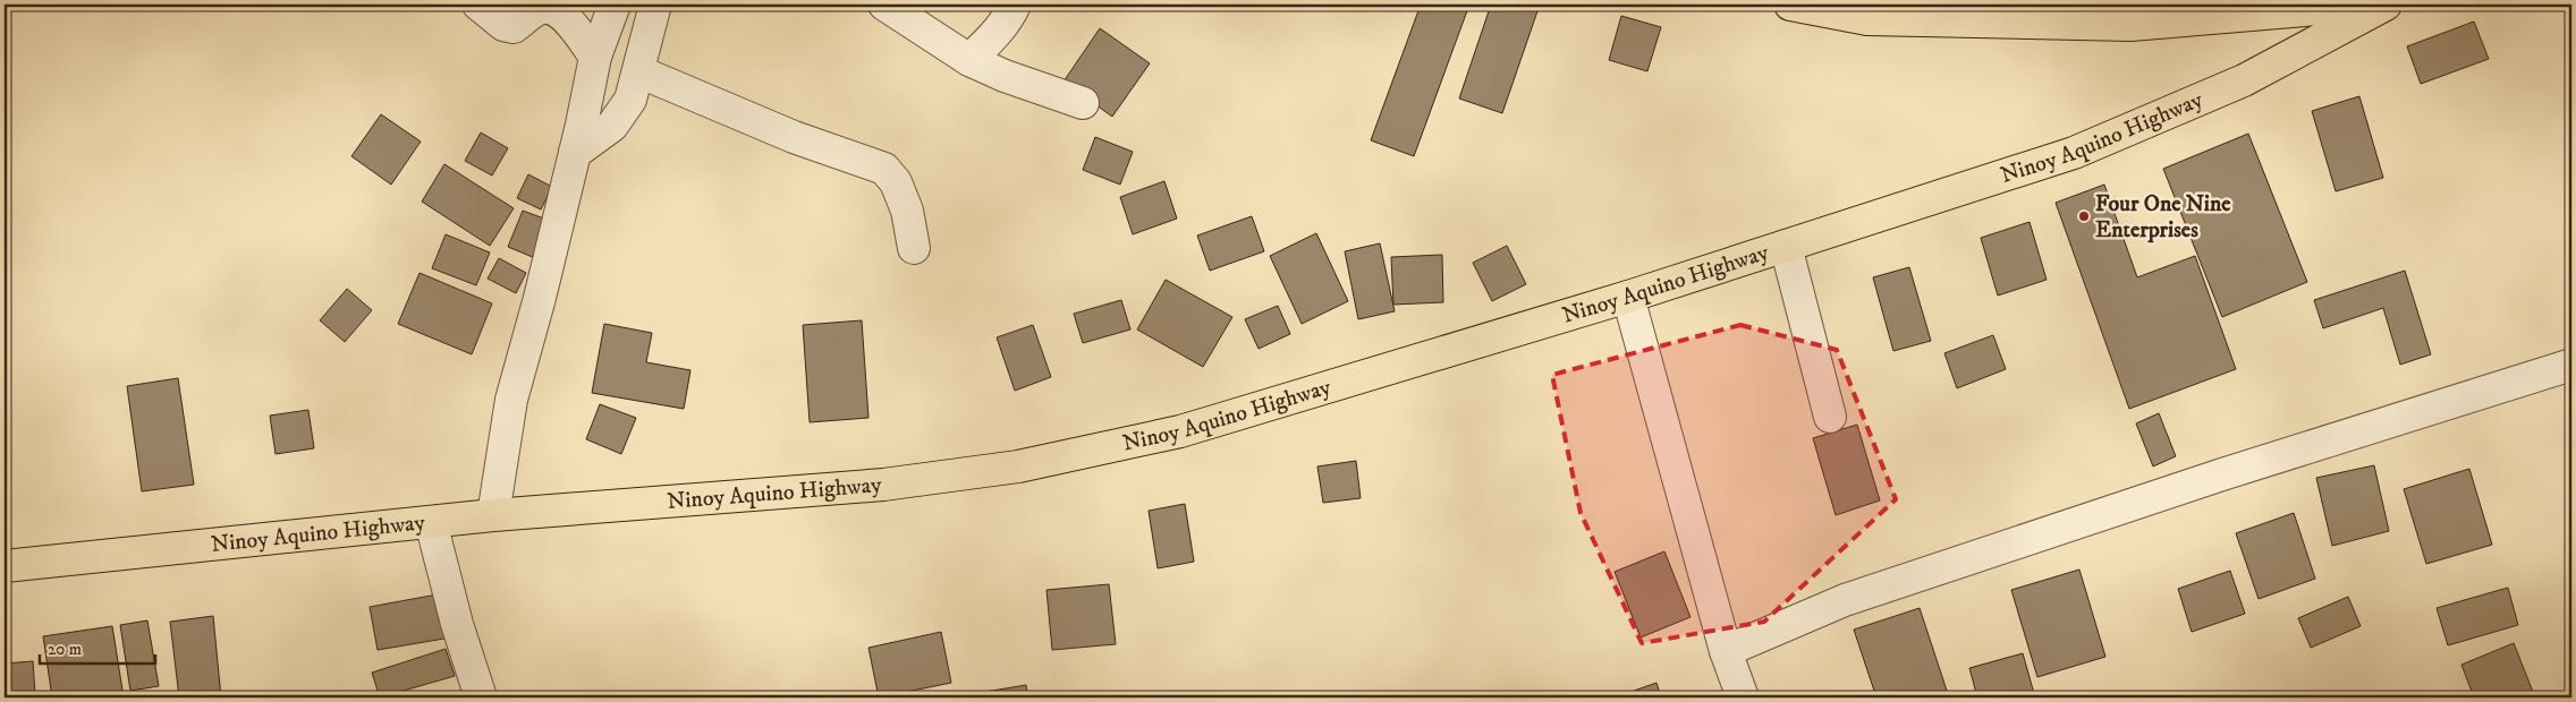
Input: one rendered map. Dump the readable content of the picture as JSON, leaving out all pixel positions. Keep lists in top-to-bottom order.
{
  "streets": {
    "main road": ["Ninoy Aquino Highway"]
  },
  "places": ["Four One Nine Enterprises"],
  "scale_bar": "20 m"
}
